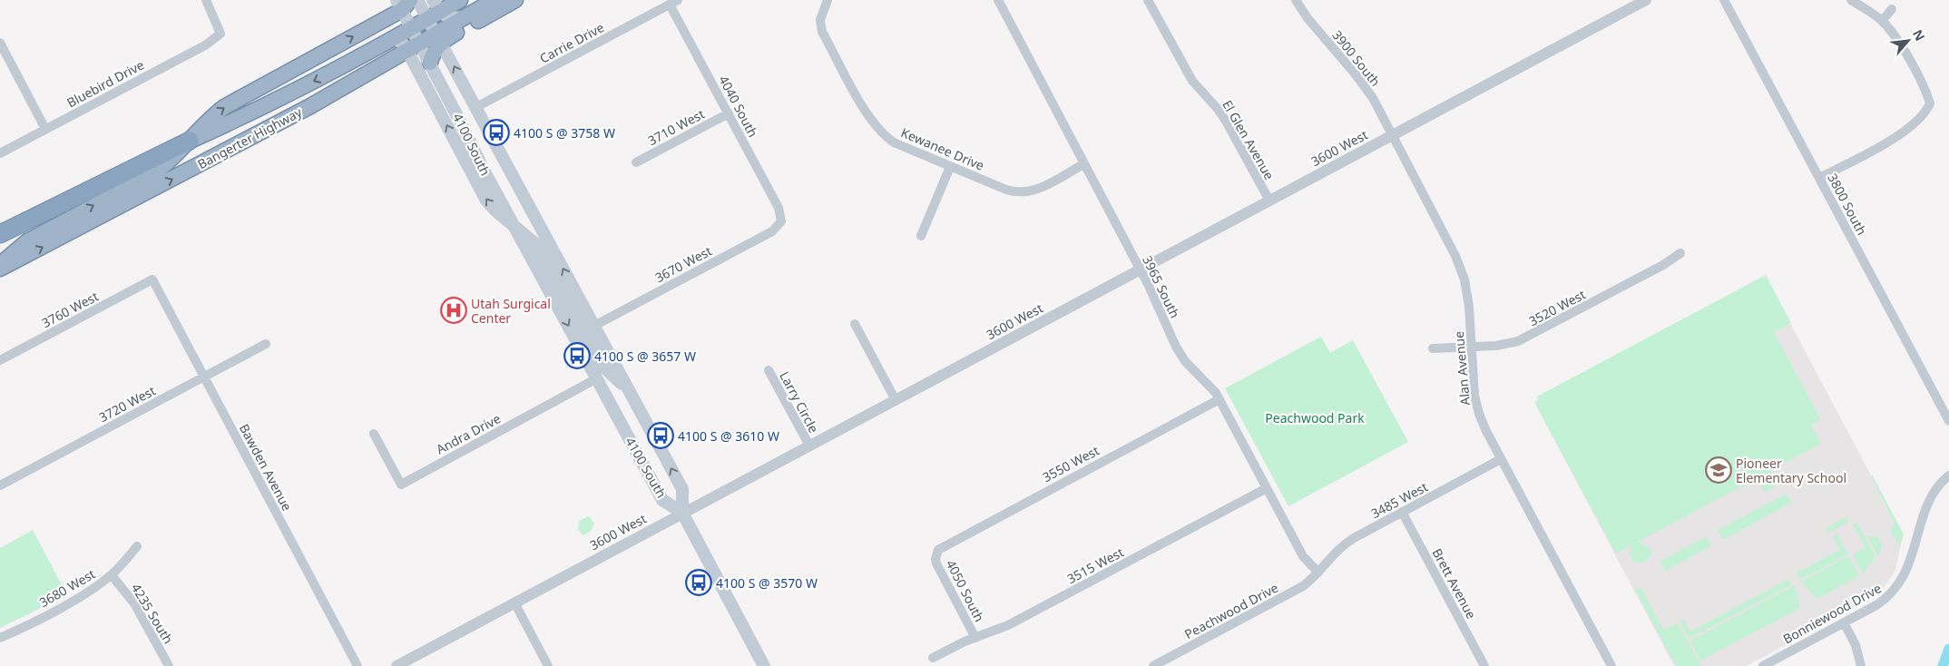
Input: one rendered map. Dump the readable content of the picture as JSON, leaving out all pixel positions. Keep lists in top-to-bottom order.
{
  "streets": {
    "highway": ["Bangerter Highway"],
    "main road": ["4100 South"],
    "street": [
      "Carrie Drive",
      "3900 South",
      "Bluebird Drive",
      "4040 South",
      "3710 West",
      "El Glen Avenue",
      "3600 West",
      "Kewanee Drive",
      "3800 South",
      "3670 West",
      "3965 South",
      "3520 West",
      "3760 West",
      "Alan Avenue",
      "Larry Circle",
      "3720 West",
      "Andra Drive",
      "3550 West",
      "Bawden Avenue",
      "3485 West",
      "3515 West",
      "Brett Avenue",
      "3680 West",
      "4050 South",
      "Peachwood Drive",
      "4235 South",
      "Bonniewood Drive"
    ]
  },
  "crossings": [
    ["Carrie Drive", "4040 South"],
    ["Carrie Drive", "4100 South"],
    ["3900 South", "3600 West"],
    ["3900 South", "Alan Avenue"],
    ["4040 South", "3710 West"],
    ["4040 South", "3670 West"],
    ["Bangerter Highway", "4100 South"],
    ["El Glen Avenue", "3600 West"],
    ["4100 South", "3600 West"],
    ["4100 South", "3670 West"],
    ["4100 South", "Andra Drive"],
    ["3600 West", "3965 South"],
    ["3600 West", "Alan Avenue"],
    ["3600 West", "Larry Circle"],
    ["Kewanee Drive", "3965 South"],
    ["3965 South", "3550 West"],
    ["3965 South", "3485 West"],
    ["3965 South", "3515 West"],
    ["3965 South", "Peachwood Drive"],
    ["3520 West", "Alan Avenue"],
    ["3760 West", "Bawden Avenue"],
    ["Alan Avenue", "3485 West"],
    ["3720 West", "Bawden Avenue"],
    ["3550 West", "4050 South"],
    ["3485 West", "Brett Avenue"],
    ["3485 West", "Peachwood Drive"],
    ["3515 West", "4050 South"],
    ["3680 West", "4235 South"]
  ],
  "parks": ["Peachwood Park"],
  "places": {
    "bus stop": [
      "4100 S @ 3758 W",
      "4100 S @ 3657 W",
      "4100 S @ 3610 W",
      "4100 S @ 3570 W"
    ],
    "hospital": ["Utah Surgical Center"],
    "school or university": ["Pioneer Elementary School"]
  },
  "north": "top right"
}
